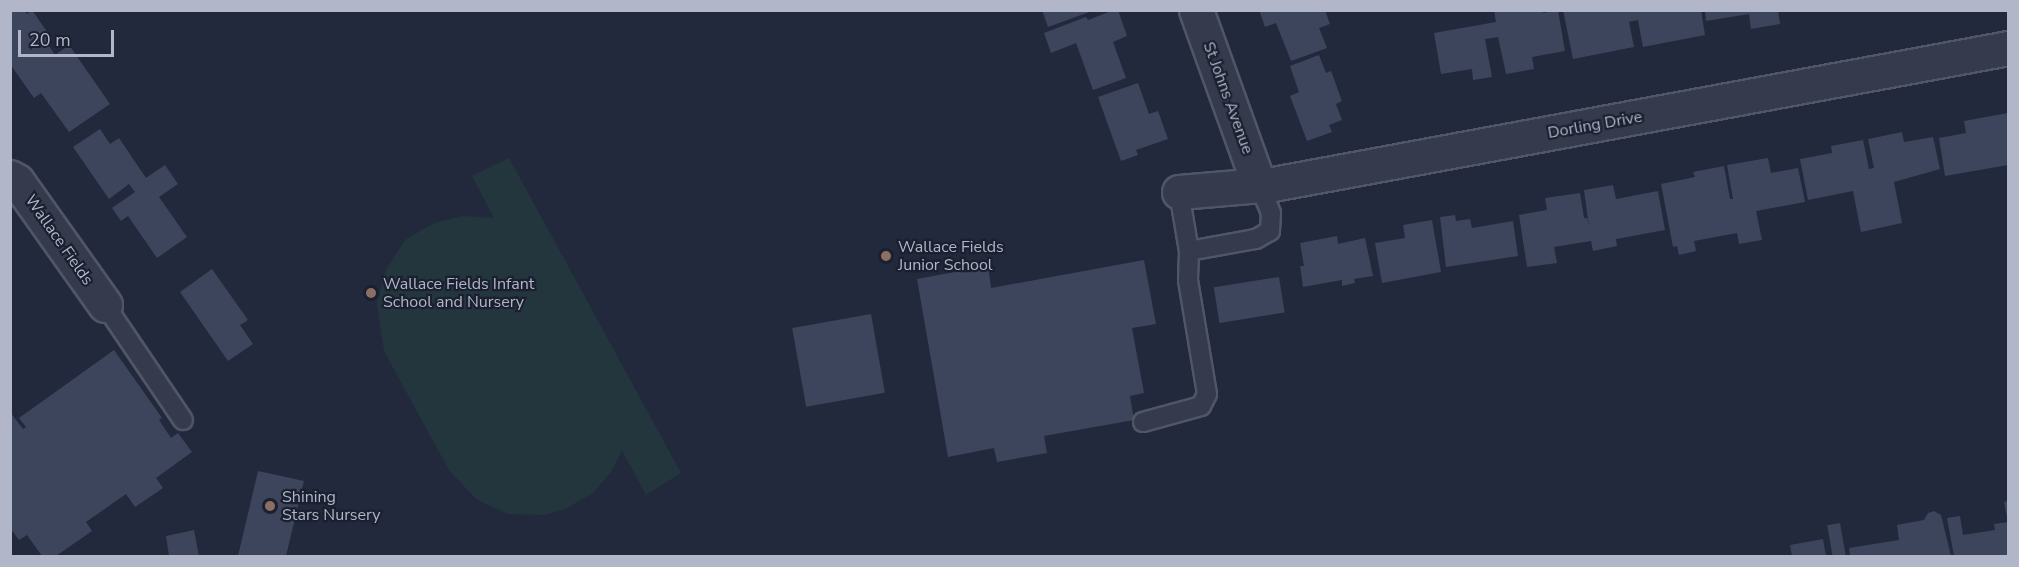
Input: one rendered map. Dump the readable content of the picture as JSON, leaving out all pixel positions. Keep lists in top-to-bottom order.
{
  "streets": {
    "street": ["St Johns Avenue", "Dorling Drive", "Wallace Fields"]
  },
  "crossings": [
    ["St Johns Avenue", "Dorling Drive"]
  ],
  "places": ["Wallace Fields Junior School", "Wallace Fields Infant School and Nursery", "Shining Stars Nursery"],
  "scale_bar": "20 m"
}
